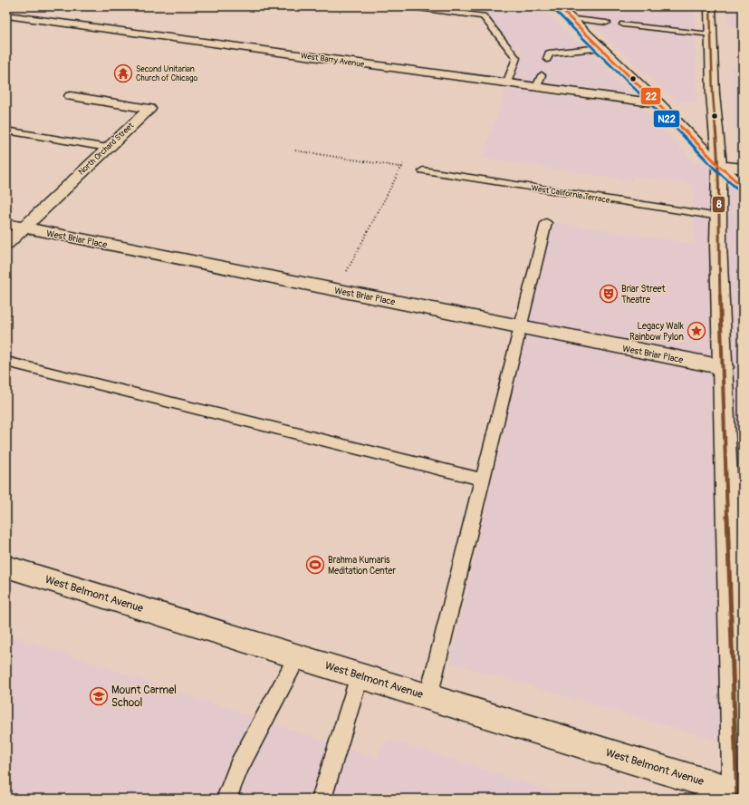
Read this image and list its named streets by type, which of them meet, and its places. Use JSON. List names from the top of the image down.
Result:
{
  "streets": {
    "main road": [
      "West Barry Avenue",
      "North Orchard Street",
      "West Briar Place",
      "West Belmont Avenue"
    ],
    "lane": ["West California Terrace"]
  },
  "crossings": [
    ["North Orchard Street", "West Briar Place"]
  ],
  "places": {
    "temple": ["Second Unitarian Church of Chicago"],
    "theatre": ["Briar Street Theatre"],
    "place": ["Legacy Walk Rainbow Pylon"],
    "sports": ["Brahma Kumaris Meditation Center"],
    "school or university": ["Mount Carmel School"]
  },
  "lines": ["transit line 8", "transit line 22", "transit line N22"]
}
